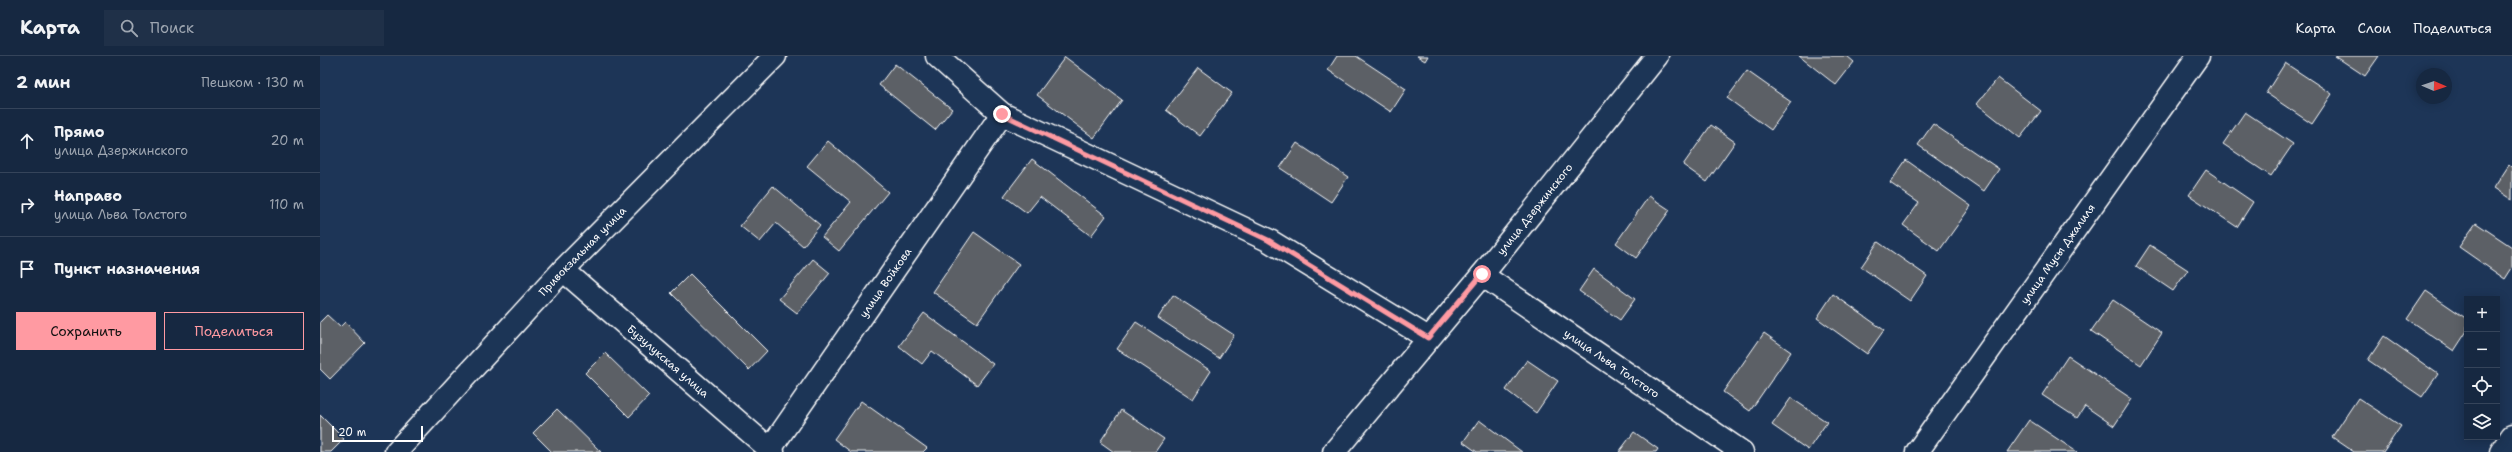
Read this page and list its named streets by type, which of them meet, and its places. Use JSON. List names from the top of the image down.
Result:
{
  "streets": {
    "street": [
      "улица Дзержинского",
      "Привокзальная улица",
      "улица Мусы Джалиля",
      "улица Войкова",
      "Бузулукская улица",
      "улица Льва Толстого"
    ]
  },
  "crossings": [
    ["улица Дзержинского", "улица Льва Толстого"],
    ["Привокзальная улица", "Бузулукская улица"],
    ["улица Войкова", "Бузулукская улица"]
  ],
  "scale_bar": "20 m",
  "north": "right",
  "page": {
    "header": "Карта",
    "search": "Поиск",
    "nav": ["Карта", "Слои", "Поделиться"],
    "heading": ["2 мин", "Пешком · 130 m"],
    "list": [
      ["Прямо", "улица Дзержинского", "20 m"],
      ["Направо", "улица Льва Толстого", "110 m"],
      "Пункт назначения"
    ],
    "map_buttons": ["+", "−"],
    "buttons": ["Сохранить", "Поделиться"],
    "scale": "20 m"
  }
}
